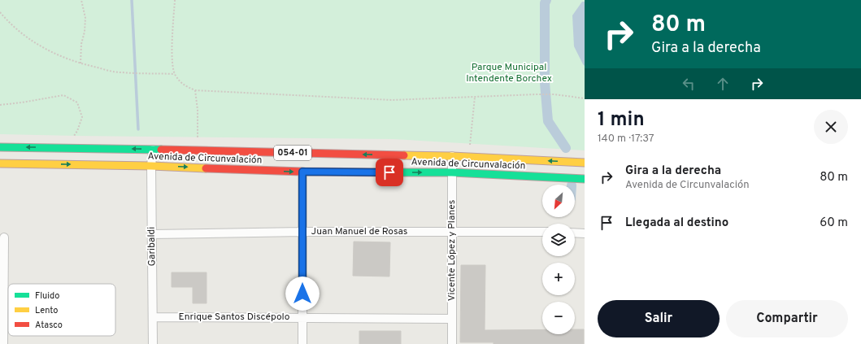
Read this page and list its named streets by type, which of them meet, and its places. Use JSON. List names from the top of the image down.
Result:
{
  "streets": {
    "highway": ["054-01", "Avenida de Circunvalación"],
    "street": [
      "Juan Manuel de Rosas",
      "Garibaldi",
      "Vicente López y Planes",
      "Enrique Santos Discépolo"
    ]
  },
  "crossings": [
    ["Avenida de Circunvalación", "Garibaldi"],
    ["Avenida de Circunvalación", "Vicente López y Planes"],
    ["Juan Manuel de Rosas", "Garibaldi"],
    ["Juan Manuel de Rosas", "Vicente López y Planes"],
    ["Garibaldi", "Enrique Santos Discépolo"],
    ["Vicente López y Planes", "Enrique Santos Discépolo"]
  ],
  "parks": ["Parque Municipal Intendente Borchex"],
  "legend": ["Fluido", "Lento", "Atasco"],
  "north": "bottom left",
  "page": {
    "turn": ["80 m", "Gira a la derecha"],
    "heading": ["1 min", "140 m · 17:37"],
    "list": [
      {
        "name": "Gira a la derecha",
        "note": "Avenida de Circunvalación",
        "value": "80 m"
      },
      {
        "name": "Llegada al destino",
        "value": "60 m"
      }
    ],
    "map_buttons": ["+", "−"],
    "buttons": ["Salir", "Compartir"]
  }
}
